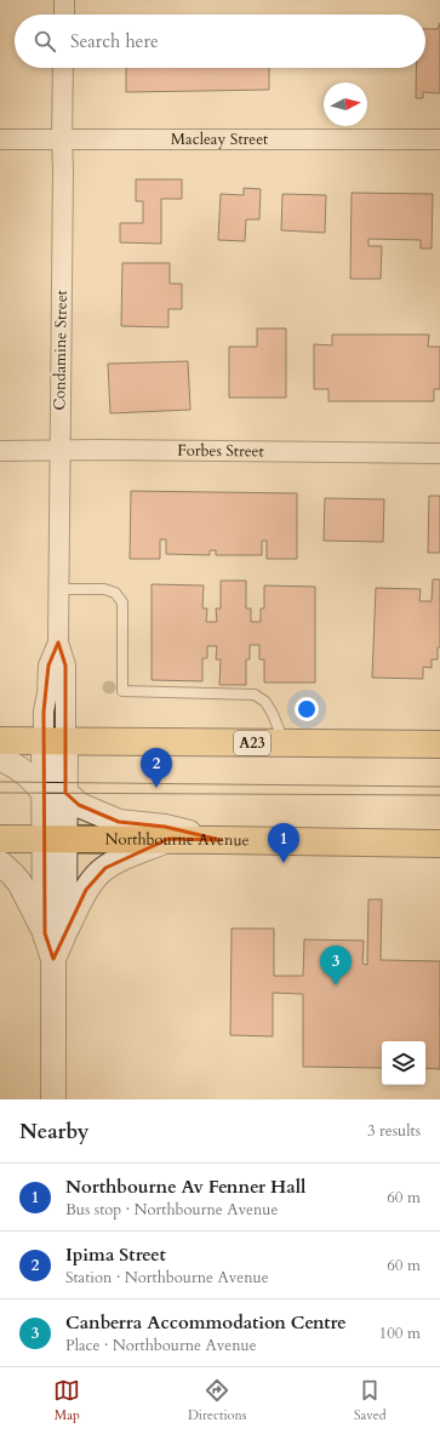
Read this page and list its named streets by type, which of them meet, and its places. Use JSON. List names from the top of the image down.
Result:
{
  "streets": {
    "highway": ["A23", "Northbourne Avenue"],
    "street": ["Macleay Street", "Condamine Street", "Forbes Street"]
  },
  "crossings": [
    ["Macleay Street", "Condamine Street"],
    ["Condamine Street", "Forbes Street"],
    ["Condamine Street", "A23"]
  ],
  "north": "right",
  "page": {
    "search": "Search here",
    "pins": ["2", "1", "3"],
    "heading": ["Nearby", "3 results"],
    "list": [
      {
        "mark": "1",
        "name": "Northbourne Av Fenner Hall",
        "note": "Bus stop · Northbourne Avenue",
        "value": "60 m"
      },
      {
        "mark": "2",
        "name": "Ipima Street",
        "note": "Station · Northbourne Avenue",
        "value": "60 m"
      },
      {
        "mark": "3",
        "name": "Canberra Accommodation Centre",
        "note": "Place · Northbourne Avenue",
        "value": "100 m"
      }
    ],
    "nav": ["Map", "Directions", "Saved"]
  }
}
